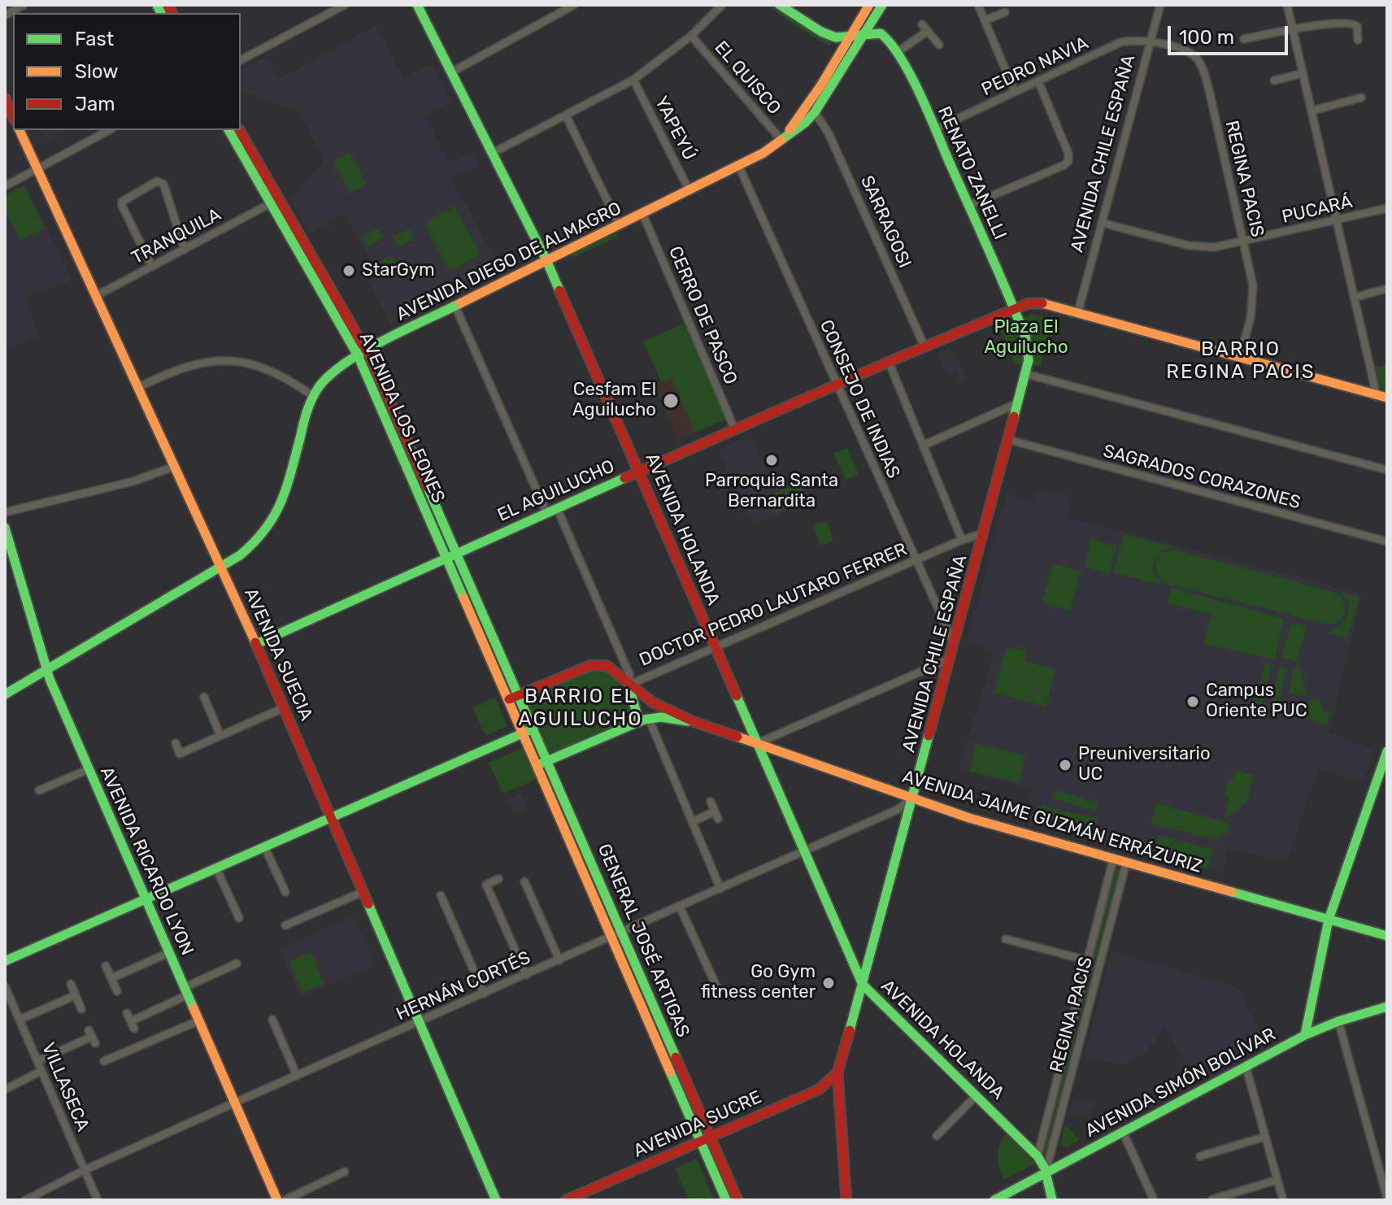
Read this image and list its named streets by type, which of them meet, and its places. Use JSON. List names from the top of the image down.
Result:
{
  "streets": {
    "street": [
      "PEDRO NAVIA",
      "EL QUISCO",
      "YAPEYÚ",
      "AVENIDA CHILE ESPAÑA",
      "RENATO ZANELLI",
      "REGINA PACIS",
      "PUCARÁ",
      "SARRAGOSI",
      "TRANQUILA",
      "AVENIDA DIEGO DE ALMAGRO",
      "CERRO DE PASCO",
      "CONSEJO DE INDIAS",
      "AVENIDA LOS LEONES",
      "SAGRADOS CORAZONES",
      "EL AGUILUCHO",
      "AVENIDA HOLANDA",
      "DOCTOR PEDRO LAUTARO FERRER",
      "AVENIDA SUECIA",
      "AVENIDA JAIME GUZMÁN ERRÁZURIZ",
      "AVENIDA RICARDO LYON",
      "GENERAL JOSÉ ARTIGAS",
      "HERNÁN CORTÉS",
      "AVENIDA SIMÓN BOLÍVAR",
      "VILLASECA",
      "AVENIDA SUCRE"
    ]
  },
  "crossings": [
    ["PEDRO NAVIA", "AVENIDA CHILE ESPAÑA"],
    ["PEDRO NAVIA", "RENATO ZANELLI"],
    ["PEDRO NAVIA", "REGINA PACIS"],
    ["EL QUISCO", "AVENIDA DIEGO DE ALMAGRO"],
    ["YAPEYÚ", "AVENIDA DIEGO DE ALMAGRO"],
    ["AVENIDA CHILE ESPAÑA", "RENATO ZANELLI"],
    ["AVENIDA CHILE ESPAÑA", "REGINA PACIS"],
    ["AVENIDA CHILE ESPAÑA", "PUCARÁ"],
    ["AVENIDA CHILE ESPAÑA", "CONSEJO DE INDIAS"],
    ["AVENIDA CHILE ESPAÑA", "SAGRADOS CORAZONES"],
    ["AVENIDA CHILE ESPAÑA", "EL AGUILUCHO"],
    ["AVENIDA CHILE ESPAÑA", "AVENIDA HOLANDA"],
    ["AVENIDA CHILE ESPAÑA", "DOCTOR PEDRO LAUTARO FERRER"],
    ["AVENIDA CHILE ESPAÑA", "AVENIDA JAIME GUZMÁN ERRÁZURIZ"],
    ["AVENIDA CHILE ESPAÑA", "HERNÁN CORTÉS"],
    ["AVENIDA CHILE ESPAÑA", "AVENIDA SUCRE"],
    ["RENATO ZANELLI", "EL AGUILUCHO"],
    ["REGINA PACIS", "PUCARÁ"],
    ["REGINA PACIS", "EL AGUILUCHO"],
    ["REGINA PACIS", "AVENIDA HOLANDA"],
    ["REGINA PACIS", "AVENIDA JAIME GUZMÁN ERRÁZURIZ"],
    ["REGINA PACIS", "AVENIDA SIMÓN BOLÍVAR"],
    ["SARRAGOSI", "AVENIDA DIEGO DE ALMAGRO"],
    ["SARRAGOSI", "EL AGUILUCHO"],
    ["TRANQUILA", "AVENIDA LOS LEONES"],
    ["TRANQUILA", "AVENIDA SUECIA"],
    ["AVENIDA DIEGO DE ALMAGRO", "CERRO DE PASCO"],
    ["AVENIDA DIEGO DE ALMAGRO", "CONSEJO DE INDIAS"],
    ["AVENIDA DIEGO DE ALMAGRO", "AVENIDA LOS LEONES"],
    ["AVENIDA DIEGO DE ALMAGRO", "AVENIDA HOLANDA"],
    ["AVENIDA DIEGO DE ALMAGRO", "AVENIDA SUECIA"],
    ["AVENIDA DIEGO DE ALMAGRO", "AVENIDA RICARDO LYON"],
    ["CERRO DE PASCO", "EL AGUILUCHO"],
    ["CONSEJO DE INDIAS", "EL AGUILUCHO"],
    ["CONSEJO DE INDIAS", "DOCTOR PEDRO LAUTARO FERRER"],
    ["AVENIDA LOS LEONES", "EL AGUILUCHO"],
    ["AVENIDA LOS LEONES", "DOCTOR PEDRO LAUTARO FERRER"],
    ["AVENIDA LOS LEONES", "GENERAL JOSÉ ARTIGAS"],
    ["EL AGUILUCHO", "AVENIDA HOLANDA"],
    ["EL AGUILUCHO", "AVENIDA SUECIA"],
    ["AVENIDA HOLANDA", "DOCTOR PEDRO LAUTARO FERRER"],
    ["AVENIDA HOLANDA", "AVENIDA JAIME GUZMÁN ERRÁZURIZ"],
    ["AVENIDA HOLANDA", "HERNÁN CORTÉS"],
    ["AVENIDA HOLANDA", "AVENIDA SIMÓN BOLÍVAR"],
    ["DOCTOR PEDRO LAUTARO FERRER", "AVENIDA JAIME GUZMÁN ERRÁZURIZ"],
    ["DOCTOR PEDRO LAUTARO FERRER", "GENERAL JOSÉ ARTIGAS"],
    ["AVENIDA SUECIA", "HERNÁN CORTÉS"],
    ["AVENIDA JAIME GUZMÁN ERRÁZURIZ", "HERNÁN CORTÉS"],
    ["AVENIDA RICARDO LYON", "HERNÁN CORTÉS"],
    ["GENERAL JOSÉ ARTIGAS", "HERNÁN CORTÉS"],
    ["GENERAL JOSÉ ARTIGAS", "AVENIDA SUCRE"],
    ["HERNÁN CORTÉS", "VILLASECA"]
  ],
  "districts": ["BARRIO REGINA PACIS", "BARRIO EL AGUILUCHO"],
  "parks": ["Plaza El Aguilucho"],
  "places": [
    "StarGym",
    "Cesfam El Aguilucho",
    "Parroquia Santa Bernardita",
    "Campus Oriente PUC",
    "Preuniversitario UC",
    "Go Gym fitness center"
  ],
  "legend": ["Fast", "Slow", "Jam"],
  "scale_bar": "100 m"
}
